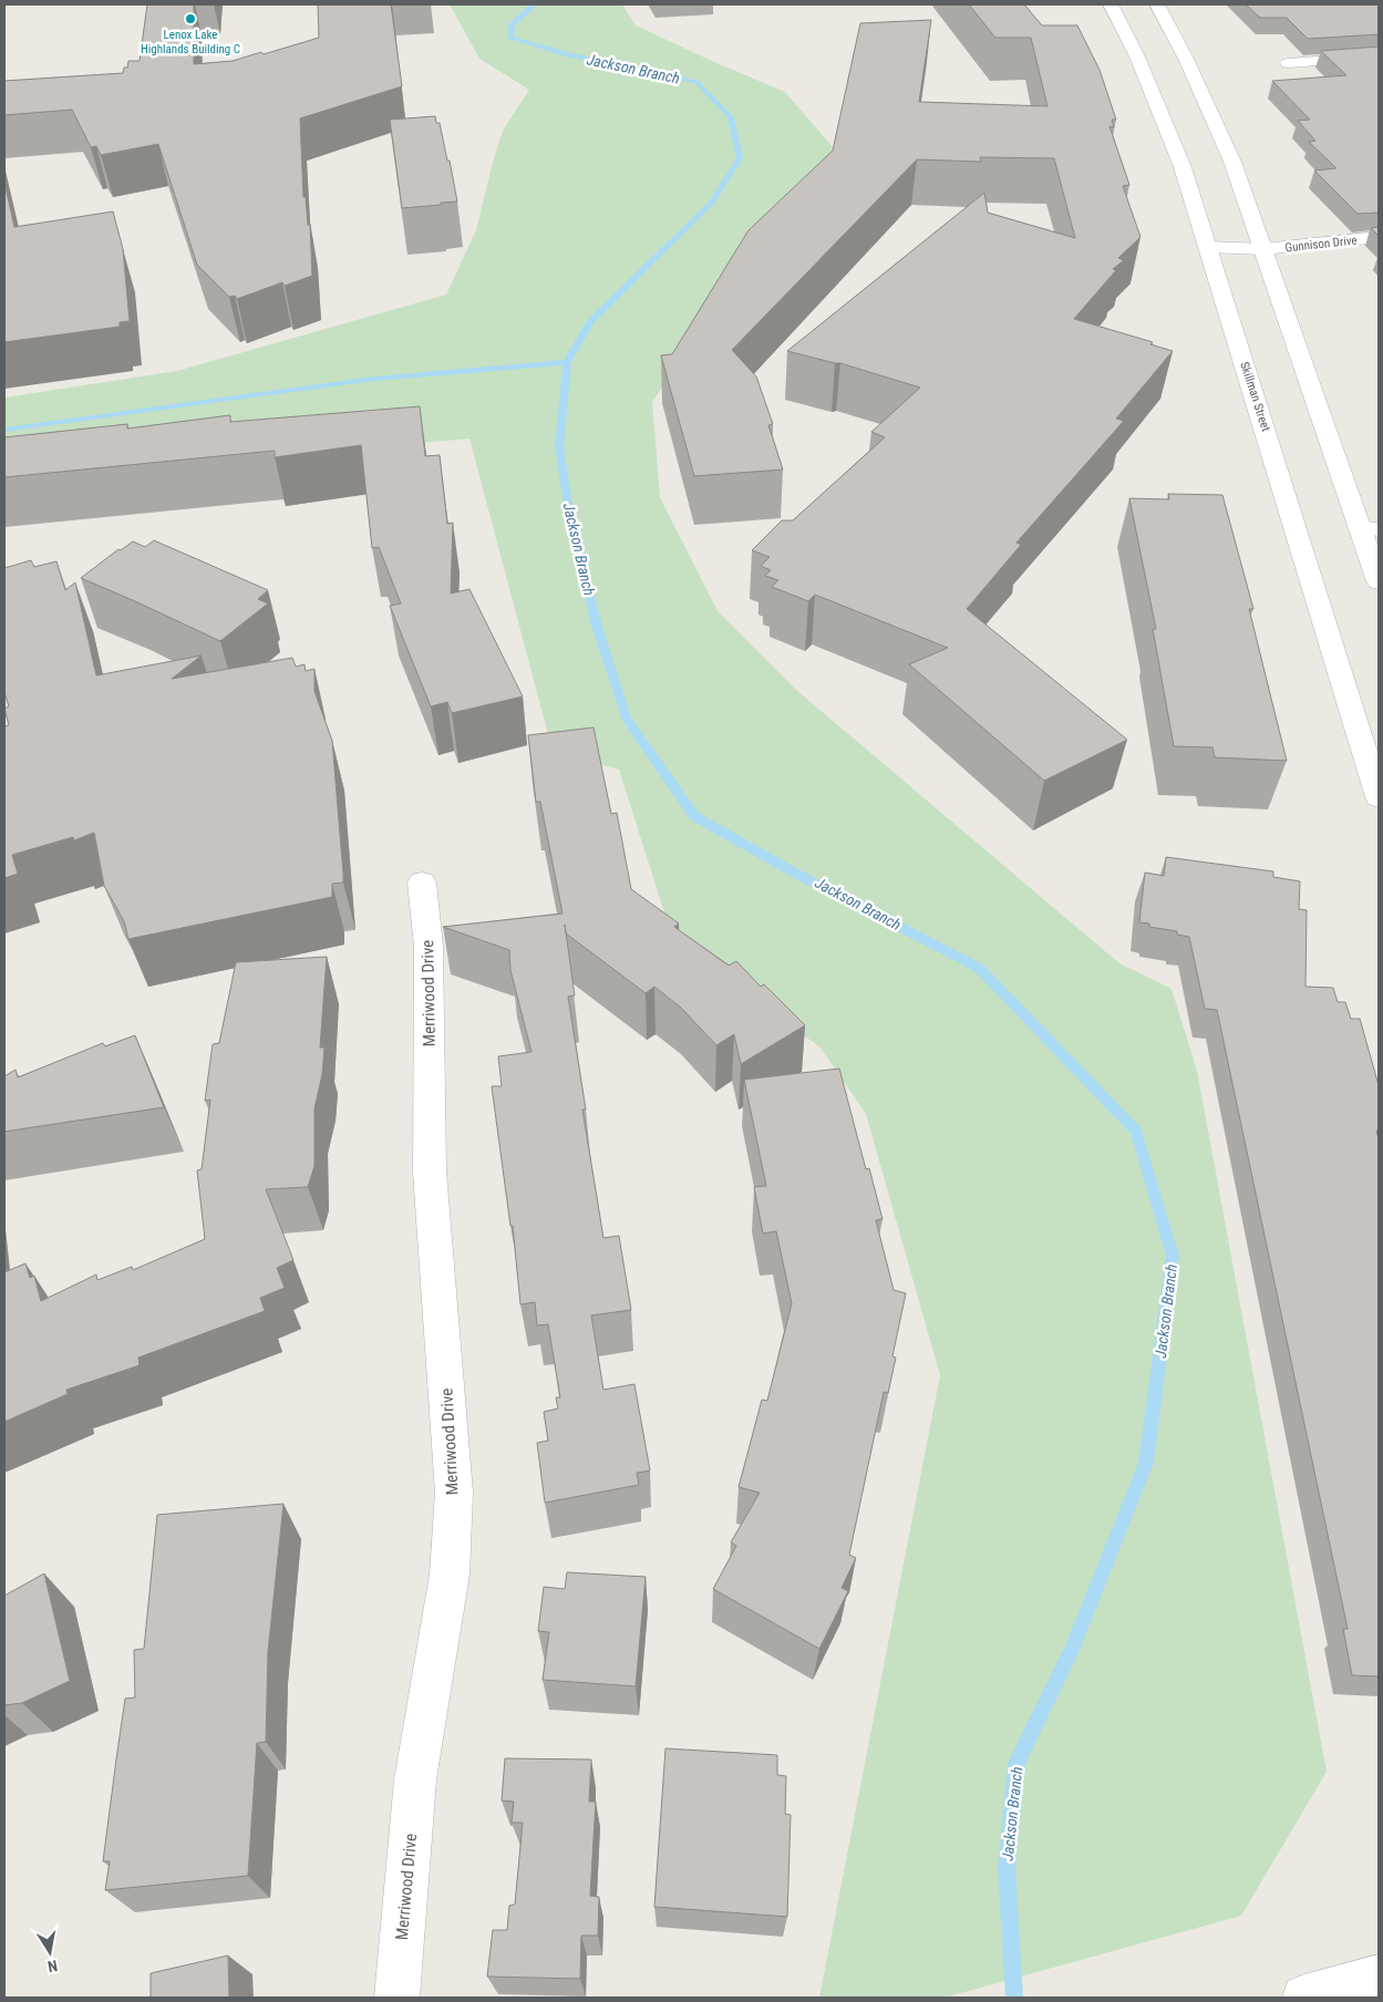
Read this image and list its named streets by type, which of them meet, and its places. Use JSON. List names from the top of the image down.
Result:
{
  "streets": {
    "main road": ["Gunnison Drive", "Skillman Street", "Merriwood Drive"]
  },
  "crossings": [
    ["Gunnison Drive", "Skillman Street"]
  ],
  "water": ["Jackson Branch"],
  "places": ["Lenox Lake Highlands Building C"],
  "north": "bottom"
}
